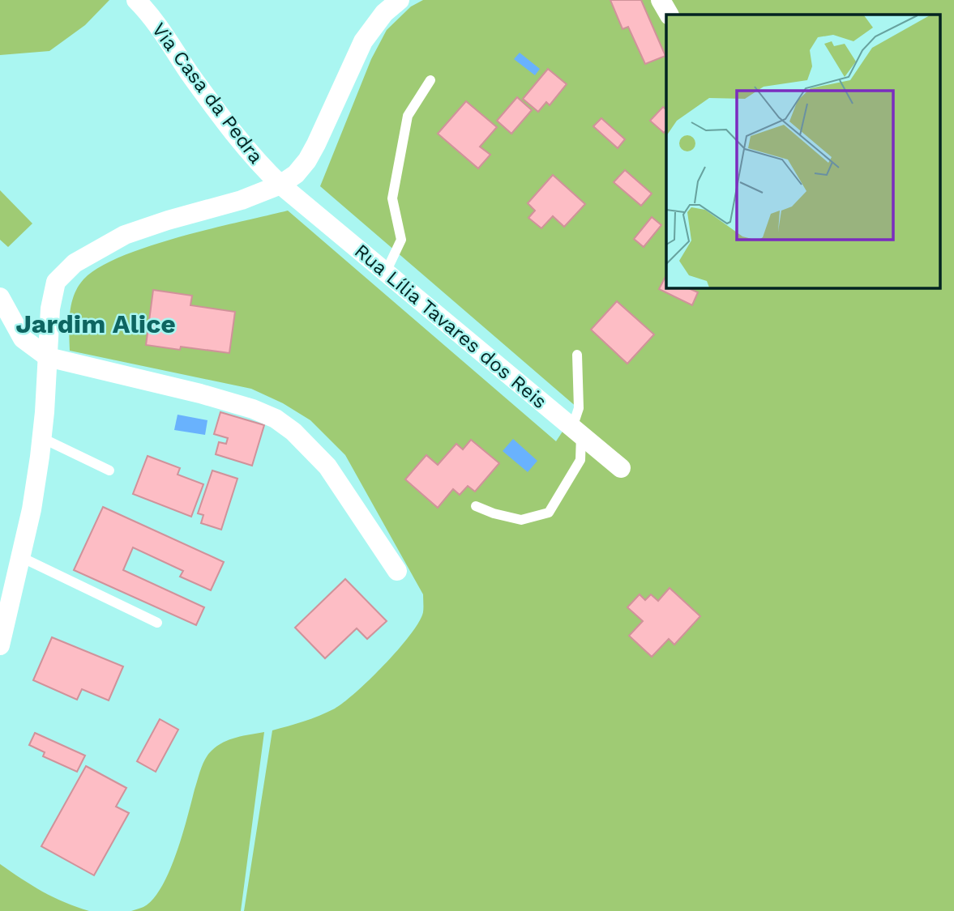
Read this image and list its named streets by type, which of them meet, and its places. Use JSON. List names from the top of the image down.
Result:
{
  "streets": {
    "street": ["Via Casa da Pedra", "Rua Lília Tavares dos Reis"]
  },
  "crossings": [
    ["Via Casa da Pedra", "Rua Lília Tavares dos Reis"]
  ],
  "districts": ["Jardim Alice"]
}
